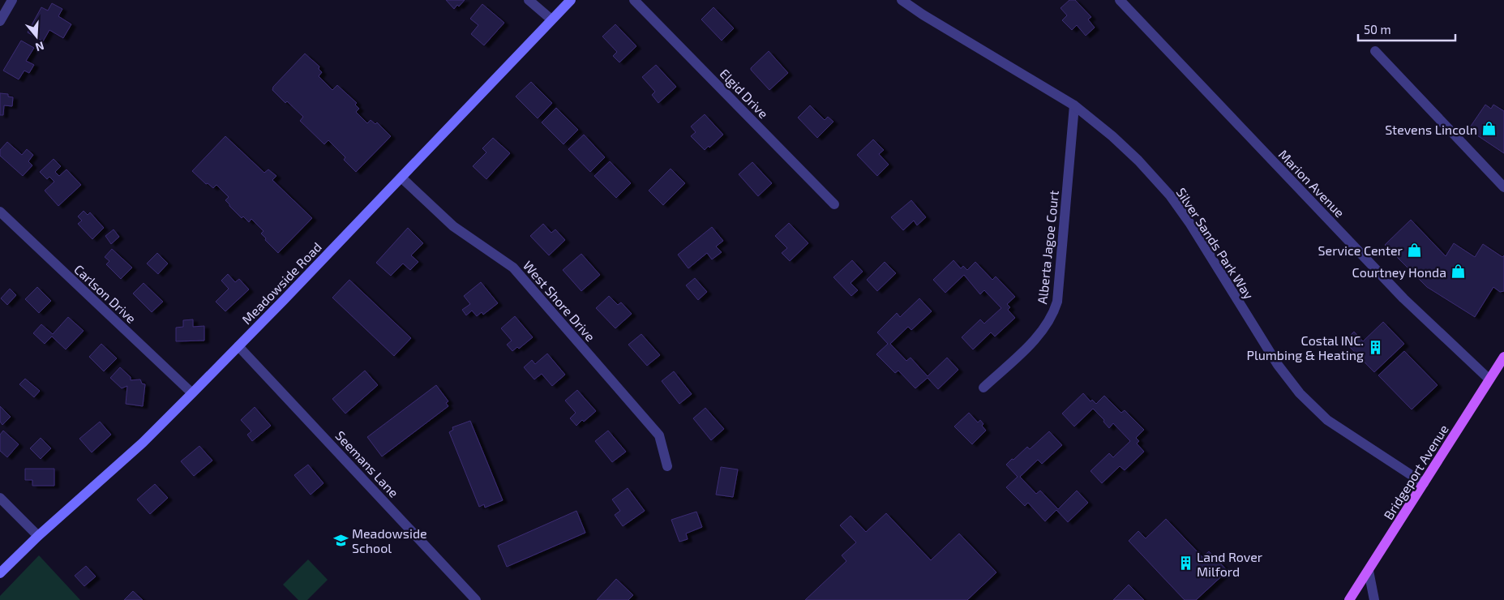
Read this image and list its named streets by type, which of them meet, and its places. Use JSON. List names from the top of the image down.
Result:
{
  "streets": {
    "main road": ["Meadowside Road", "Bridgeport Avenue"],
    "street": [
      "Elgid Drive",
      "Marion Avenue",
      "Silver Sands Park Way",
      "Alberta Jagoe Court",
      "Carlson Drive",
      "West Shore Drive",
      "Seemans Lane"
    ]
  },
  "crossings": [
    ["Marion Avenue", "Bridgeport Avenue"],
    ["Silver Sands Park Way", "Alberta Jagoe Court"],
    ["Silver Sands Park Way", "Bridgeport Avenue"],
    ["Meadowside Road", "Carlson Drive"],
    ["Meadowside Road", "West Shore Drive"],
    ["Meadowside Road", "Seemans Lane"]
  ],
  "places": {
    "shop": ["Stevens Lincoln", "Service Center", "Courtney Honda"],
    "building": ["Costal INC. Plumbing & Heating", "Land Rover Milford"],
    "school or university": ["Meadowside School"]
  },
  "scale_bar": "50 m",
  "north": "bottom"
}
